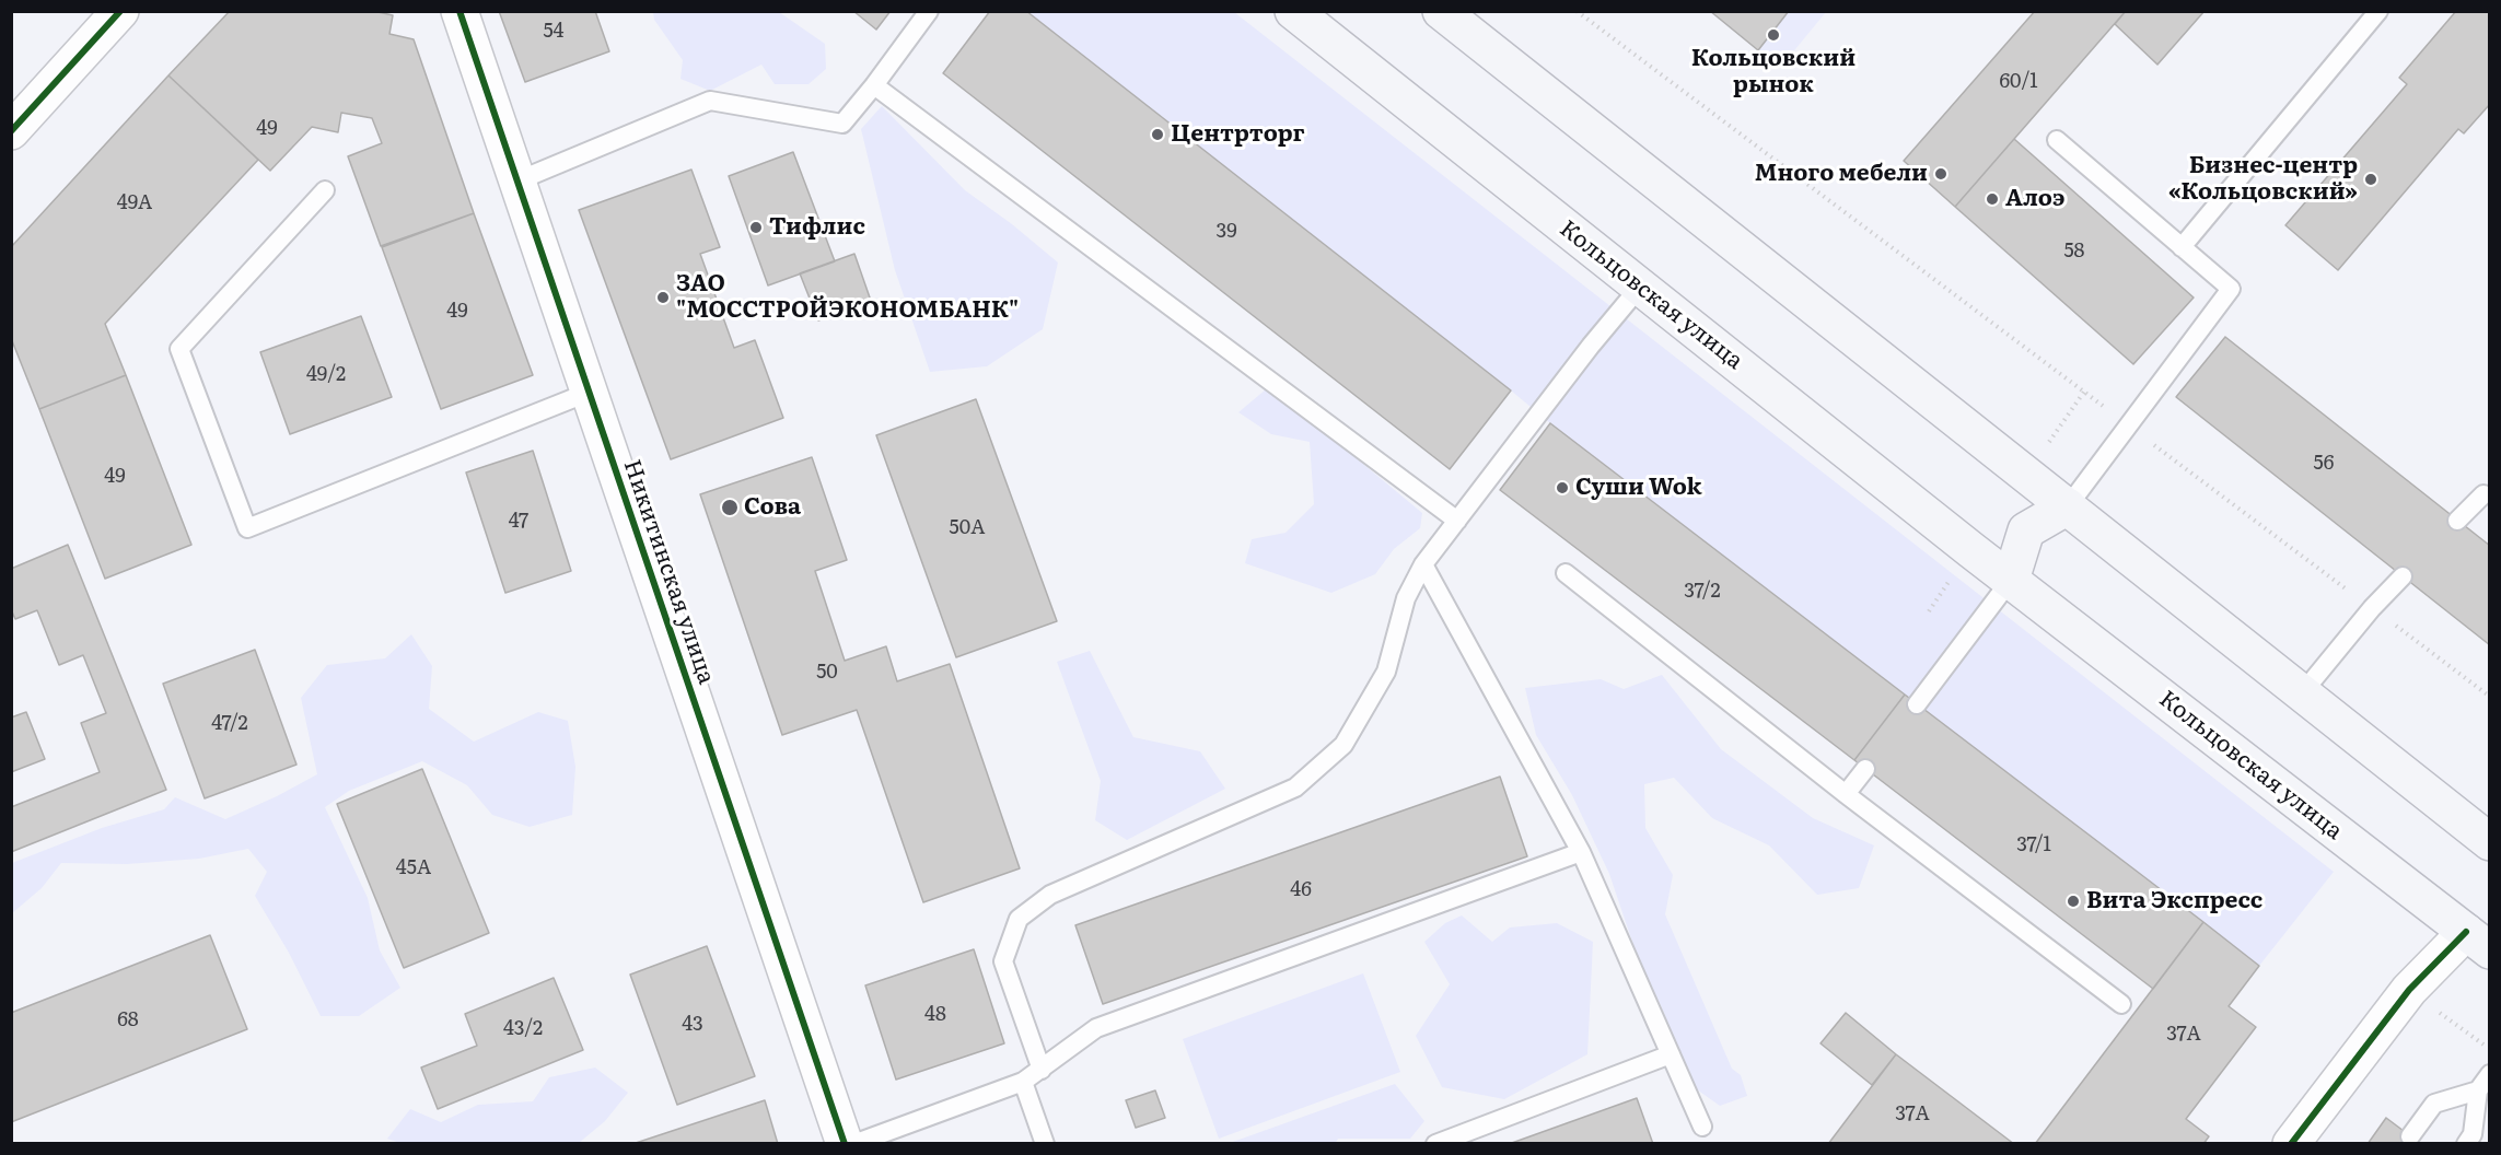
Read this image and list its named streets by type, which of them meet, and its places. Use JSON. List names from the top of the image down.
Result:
{
  "streets": {
    "main road": ["Кольцовская улица"],
    "street": ["Никитинская улица"]
  },
  "places": [
    "Кольцовский рынок",
    "Центрторг",
    "Много мебели",
    "Бизнес-центр «Кольцовский»",
    "Алоэ",
    "Тифлис",
    "ЗАО \"МОССТРОЙЭКОНОМБАНК\"",
    "Суши Wok",
    "Сова",
    "Вита Экспресс"
  ],
  "house_numbers": [
    "54",
    "60/1",
    "49",
    "49А",
    "39",
    "58",
    "49",
    "49/2",
    "56",
    "49",
    "47",
    "50А",
    "37/2",
    "50",
    "47/2",
    "37/1",
    "45А",
    "46",
    "48",
    "68",
    "43",
    "43/2",
    "37А",
    "37А"
  ]
}
